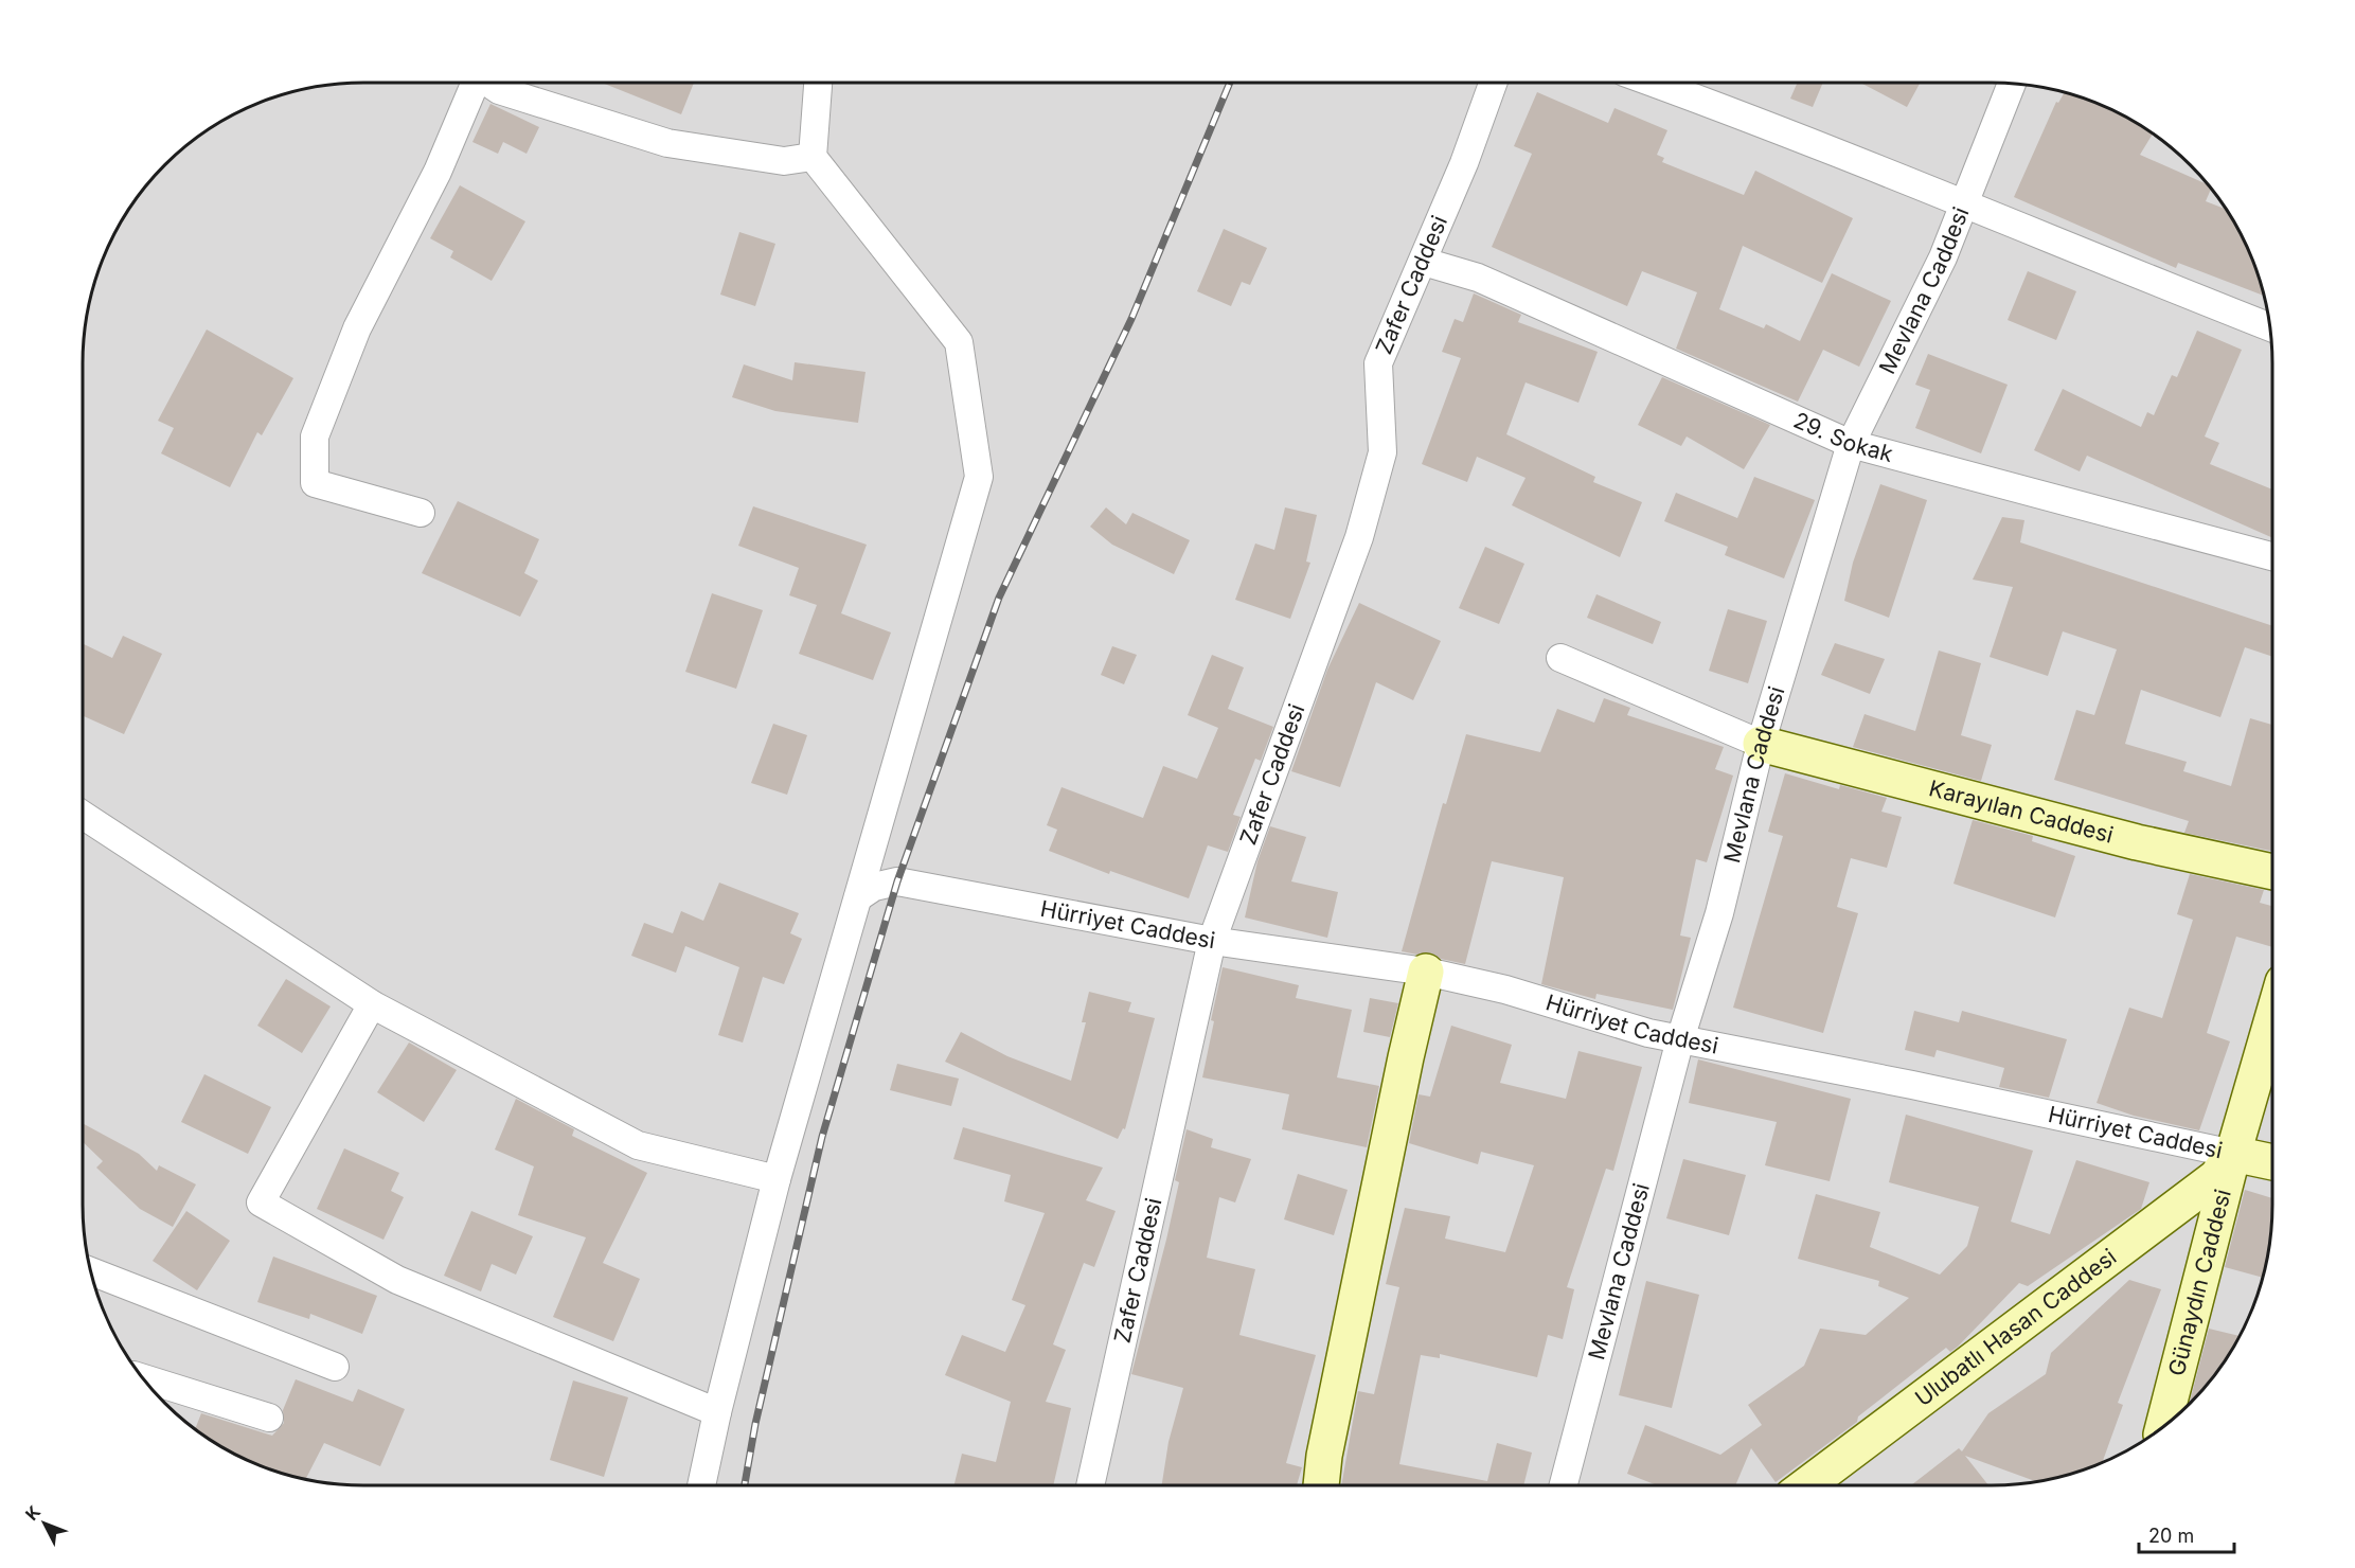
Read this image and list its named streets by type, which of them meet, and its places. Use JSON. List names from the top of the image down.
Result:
{
  "streets": {
    "street": [
      "Zafer Caddesi",
      "Mevlana Caddesi",
      "29. Sokak",
      "Karayılan Caddesi",
      "Hürriyet Caddesi",
      "Günaydın Caddesi",
      "Ulubatlı Hasan Caddesi"
    ]
  },
  "crossings": [
    ["Zafer Caddesi", "29. Sokak"],
    ["Zafer Caddesi", "Hürriyet Caddesi"],
    ["Mevlana Caddesi", "29. Sokak"],
    ["Mevlana Caddesi", "Karayılan Caddesi"],
    ["Mevlana Caddesi", "Hürriyet Caddesi"],
    ["Hürriyet Caddesi", "Günaydın Caddesi"],
    ["Hürriyet Caddesi", "Ulubatlı Hasan Caddesi"],
    ["Günaydın Caddesi", "Ulubatlı Hasan Caddesi"]
  ],
  "scale_bar": "20 m",
  "north": "top left"
}
